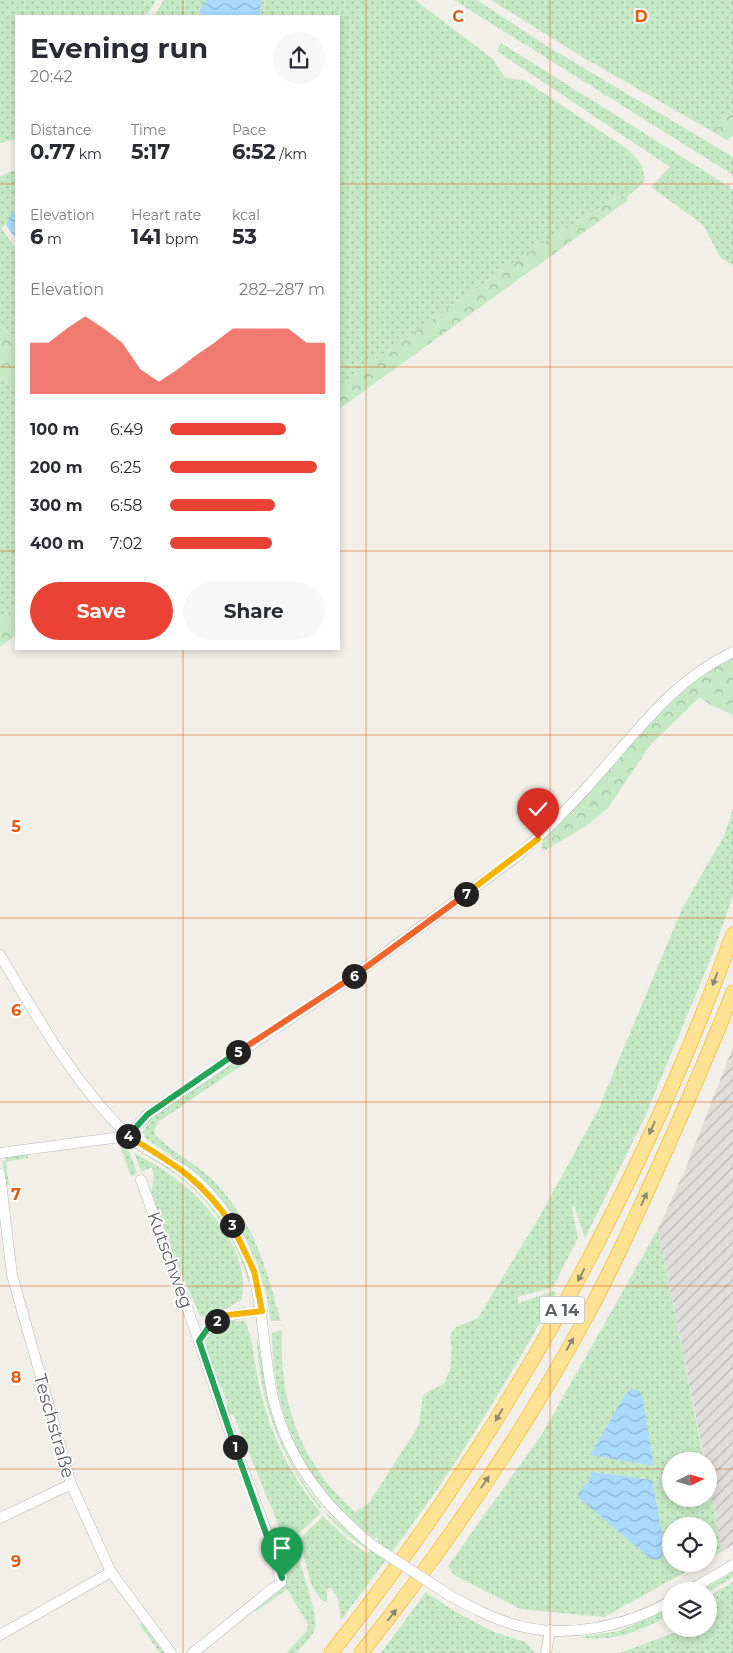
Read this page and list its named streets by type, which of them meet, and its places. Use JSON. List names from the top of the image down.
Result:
{
  "streets": {
    "highway": ["A 14"],
    "street": ["Kutschweg", "Teschstraße"]
  },
  "north": "right",
  "page": {
    "heading": ["Evening run", "20:42"],
    "stats": [
      ["Distance", "0.77 km"],
      ["Time", "5:17"],
      ["Pace", "6:52 /km"],
      ["Elevation", "6 m"],
      ["Heart rate", "141 bpm"],
      ["kcal", "53"]
    ],
    "chart": ["Elevation", "282–287 m"],
    "list": [
      {
        "name": "100 m",
        "note": "6:49"
      },
      {
        "name": "200 m",
        "note": "6:25"
      },
      {
        "name": "300 m",
        "note": "6:58"
      },
      {
        "name": "400 m",
        "note": "7:02"
      }
    ],
    "buttons": ["Save", "Share"],
    "pins": [
      "7",
      "6",
      "5",
      "4",
      "3",
      "2",
      "1"
    ]
  },
  "grid": {
    "columns": ["C", "D"],
    "rows": [
      "5",
      "6",
      "7",
      "8",
      "9"
    ]
  }
}
